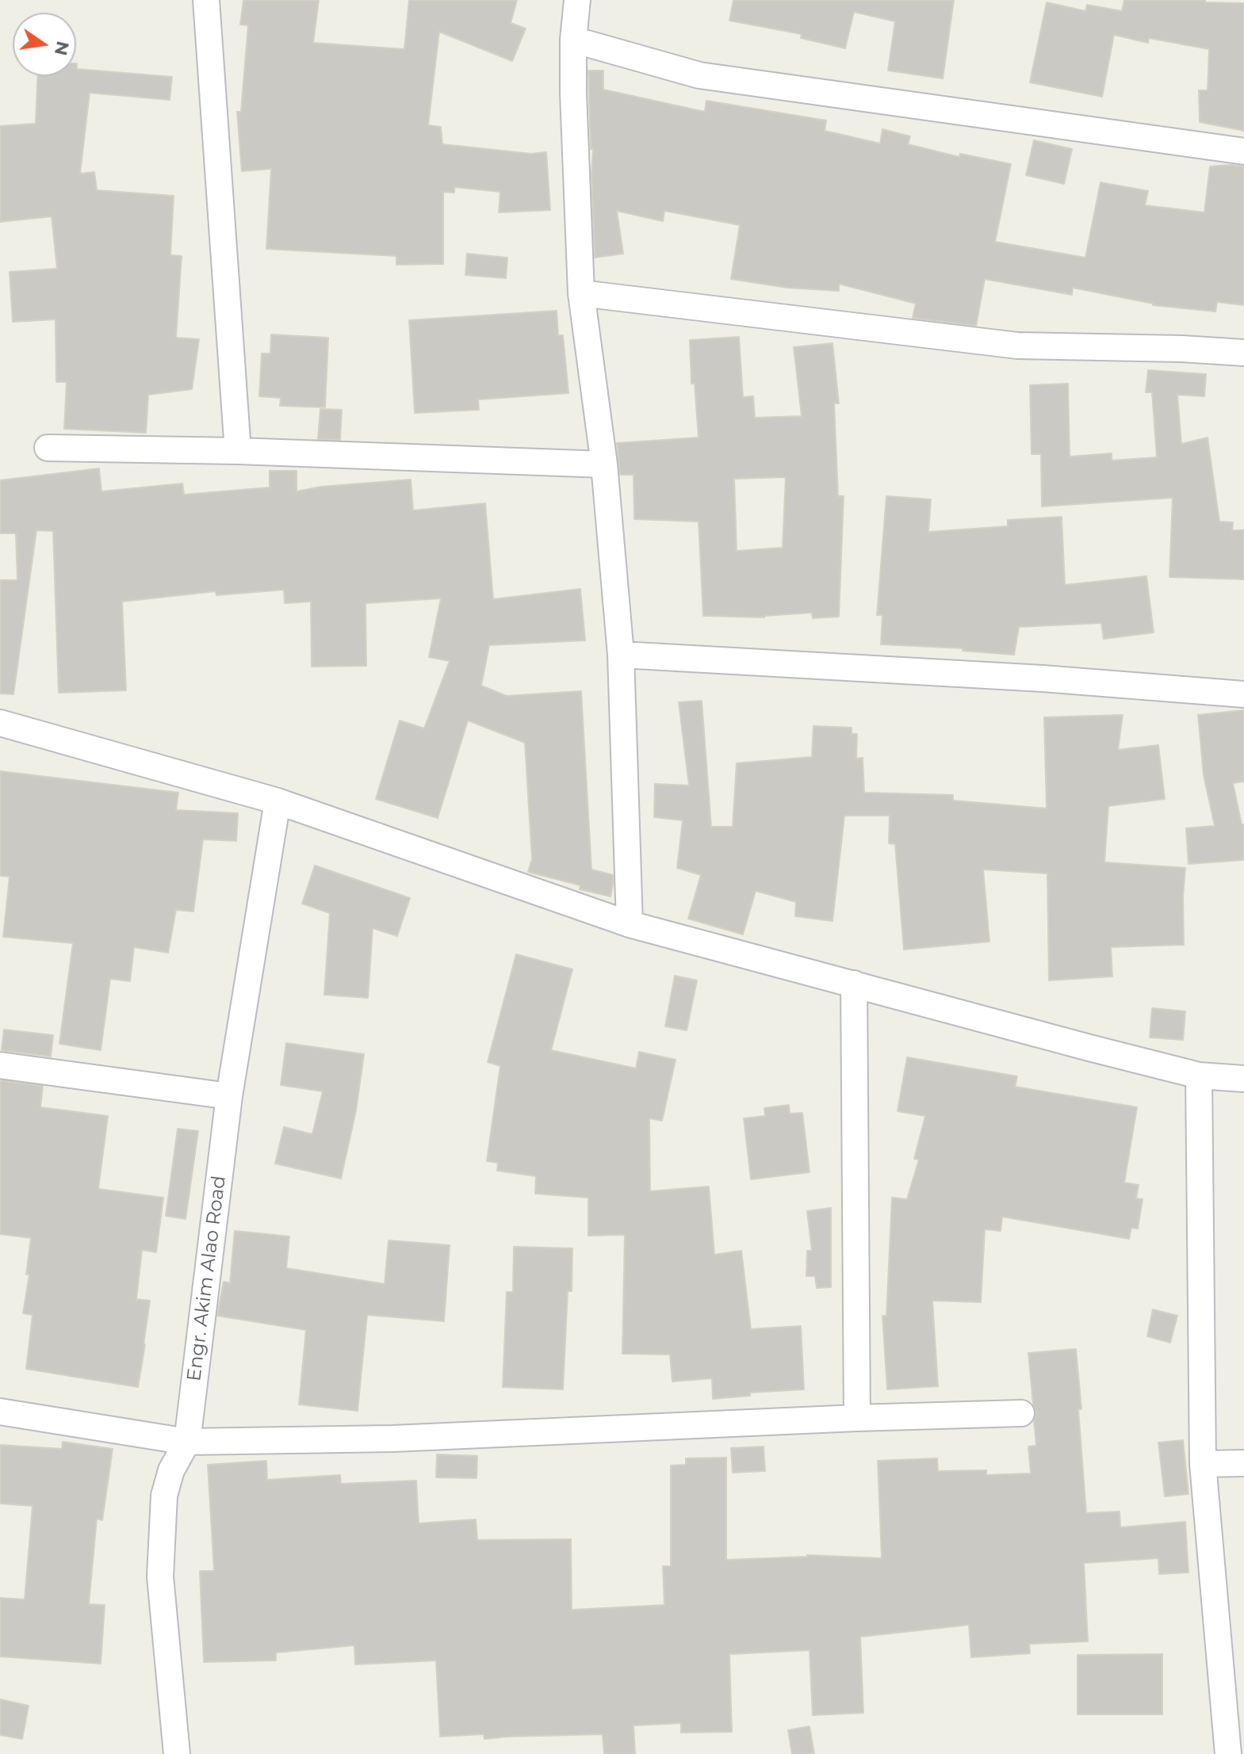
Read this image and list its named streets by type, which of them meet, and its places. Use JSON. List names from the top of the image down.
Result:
{
  "streets": {
    "street": ["Engr. Akim Alao Road"]
  },
  "north": "right"
}
